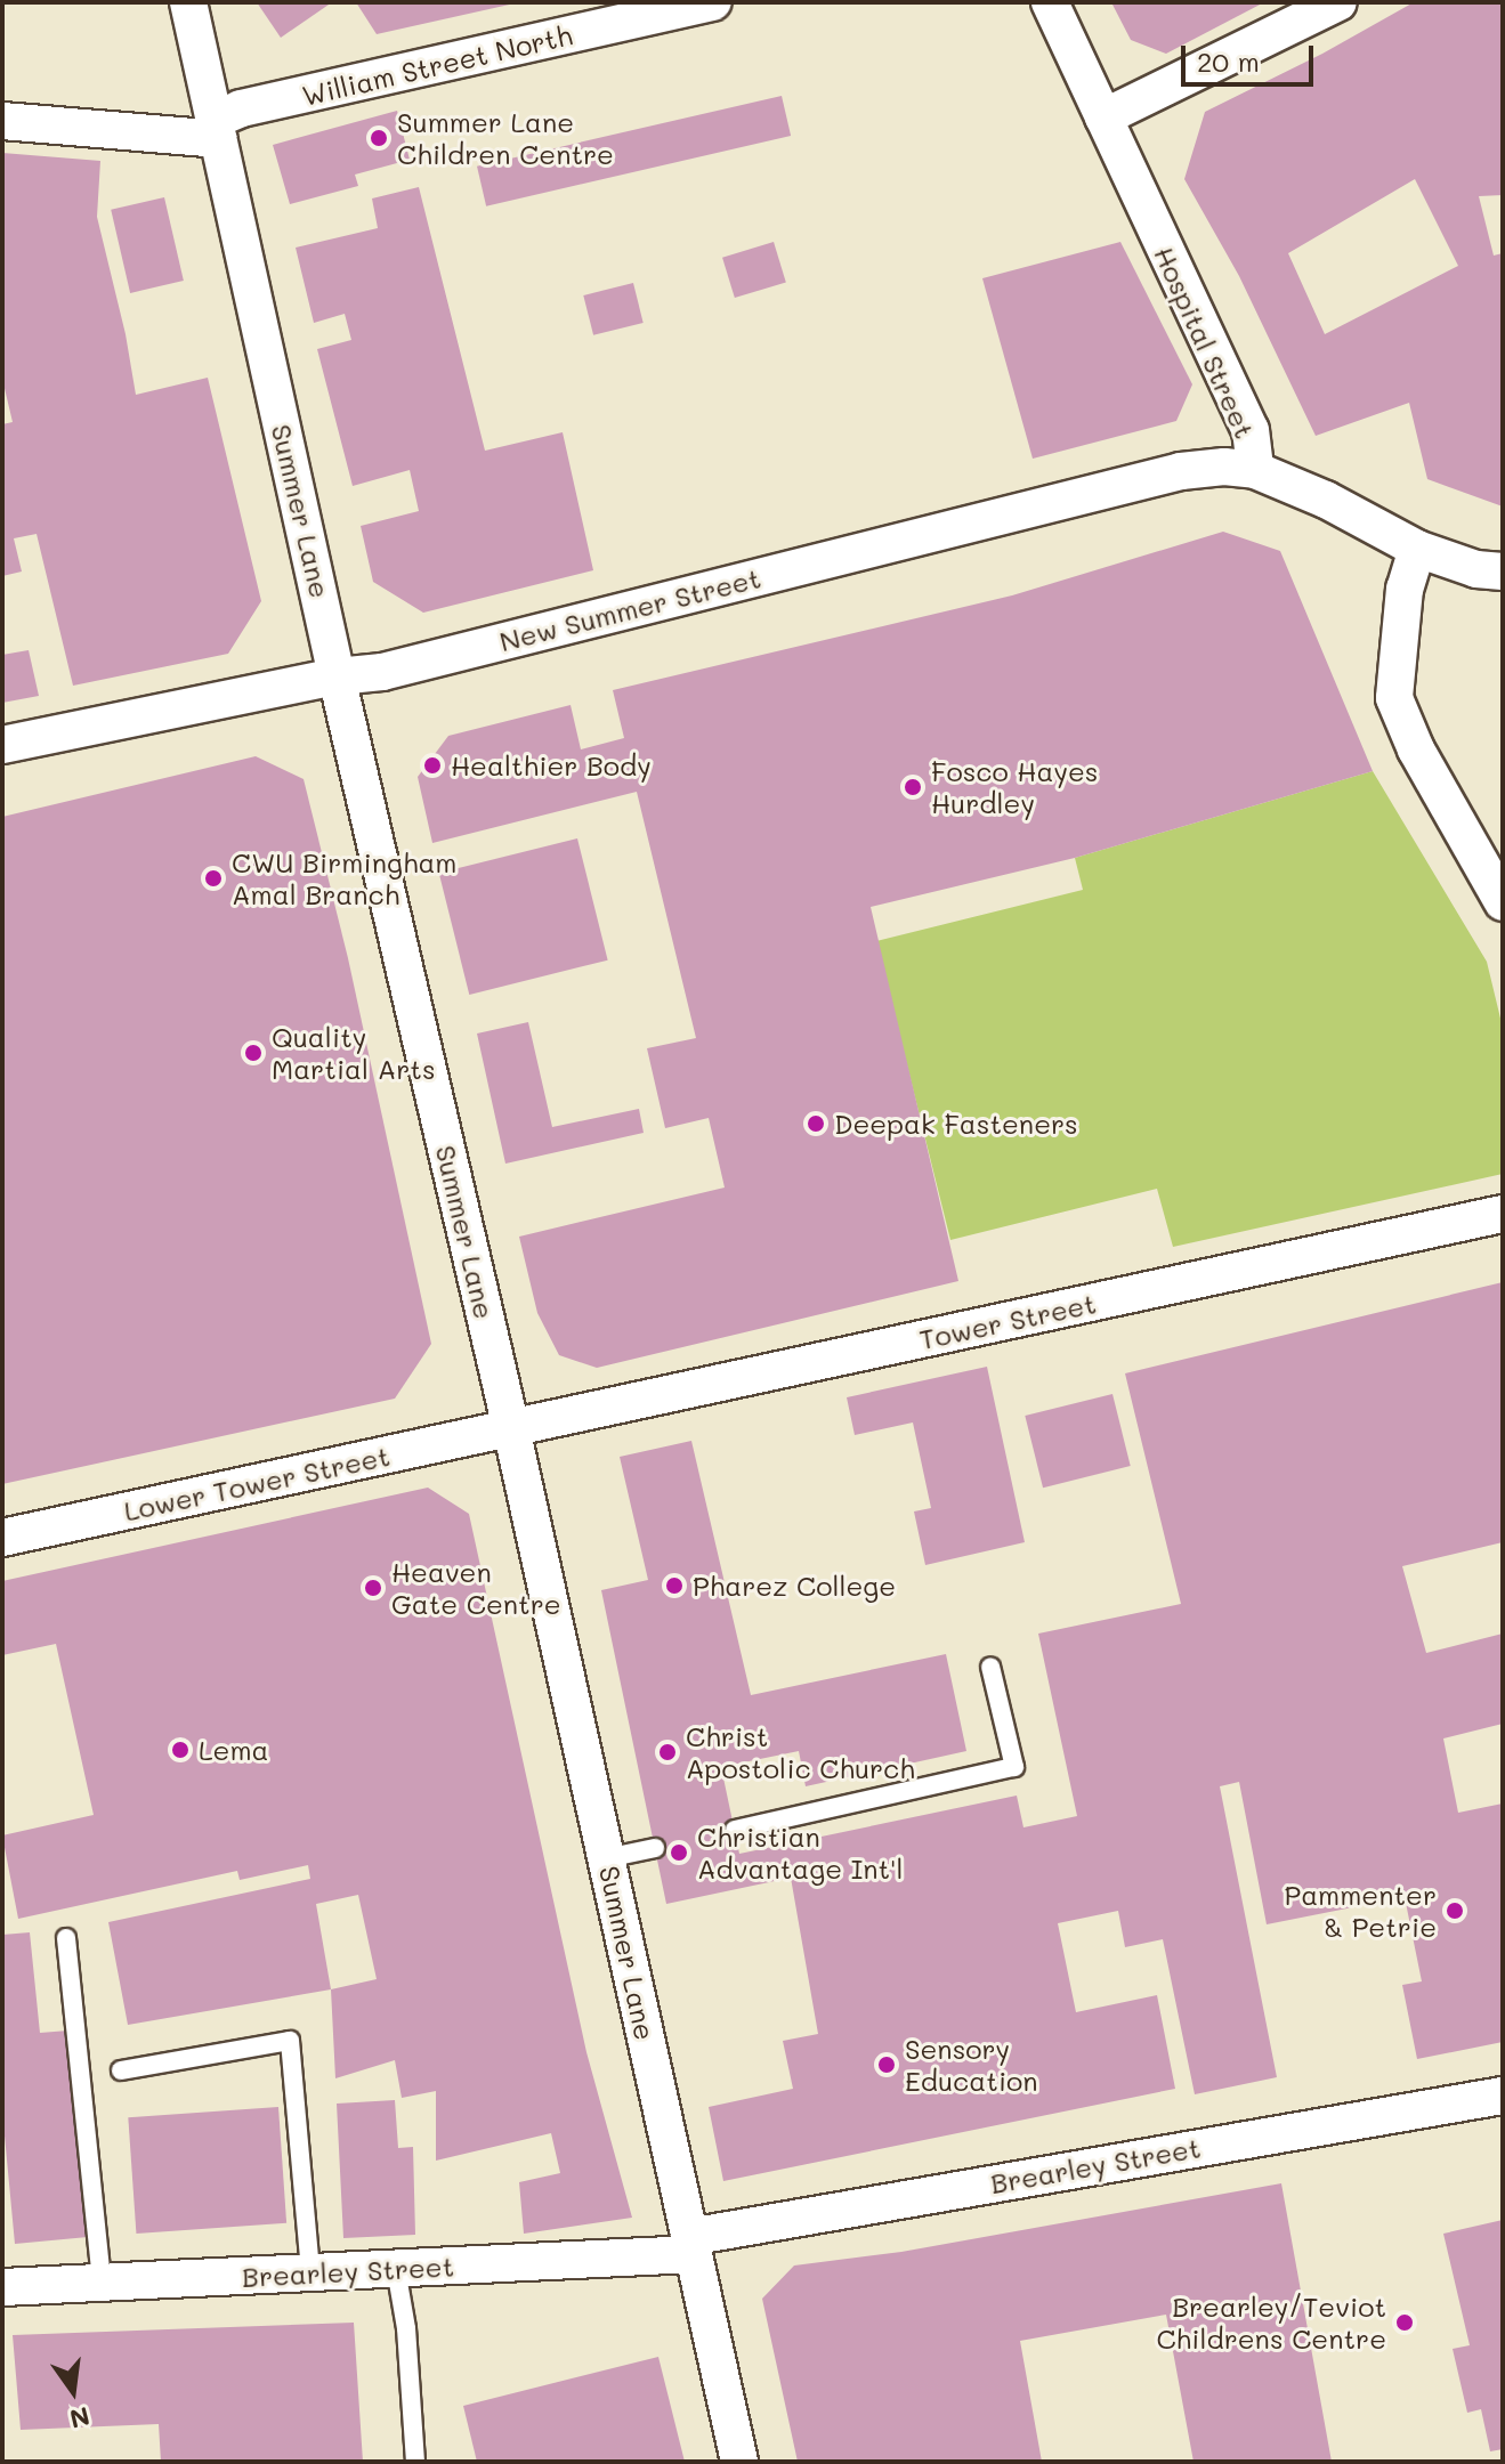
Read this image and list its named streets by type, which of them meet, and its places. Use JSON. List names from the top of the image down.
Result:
{
  "streets": {
    "street": [
      "William Street North",
      "Hospital Street",
      "Summer Lane",
      "New Summer Street",
      "Tower Street",
      "Lower Tower Street",
      "Brearley Street"
    ]
  },
  "crossings": [
    ["William Street North", "Summer Lane"],
    ["Hospital Street", "New Summer Street"],
    ["Summer Lane", "New Summer Street"],
    ["Summer Lane", "Tower Street"],
    ["Summer Lane", "Lower Tower Street"],
    ["Summer Lane", "Brearley Street"],
    ["Tower Street", "Lower Tower Street"]
  ],
  "places": [
    "Summer Lane Children Centre",
    "Healthier Body",
    "Fosco Hayes Hurdley",
    "CWU Birmingham Amal Branch",
    "Quality Martial Arts",
    "Deepak Fasteners",
    "Pharez College",
    "Heaven Gate Centre",
    "Lema",
    "Christ Apostolic Church",
    "Christian Advantage Int'l",
    "Pammenter & Petrie",
    "Sensory Education",
    "Brearley/Teviot Childrens Centre"
  ],
  "scale_bar": "20 m",
  "north": "bottom"
}
